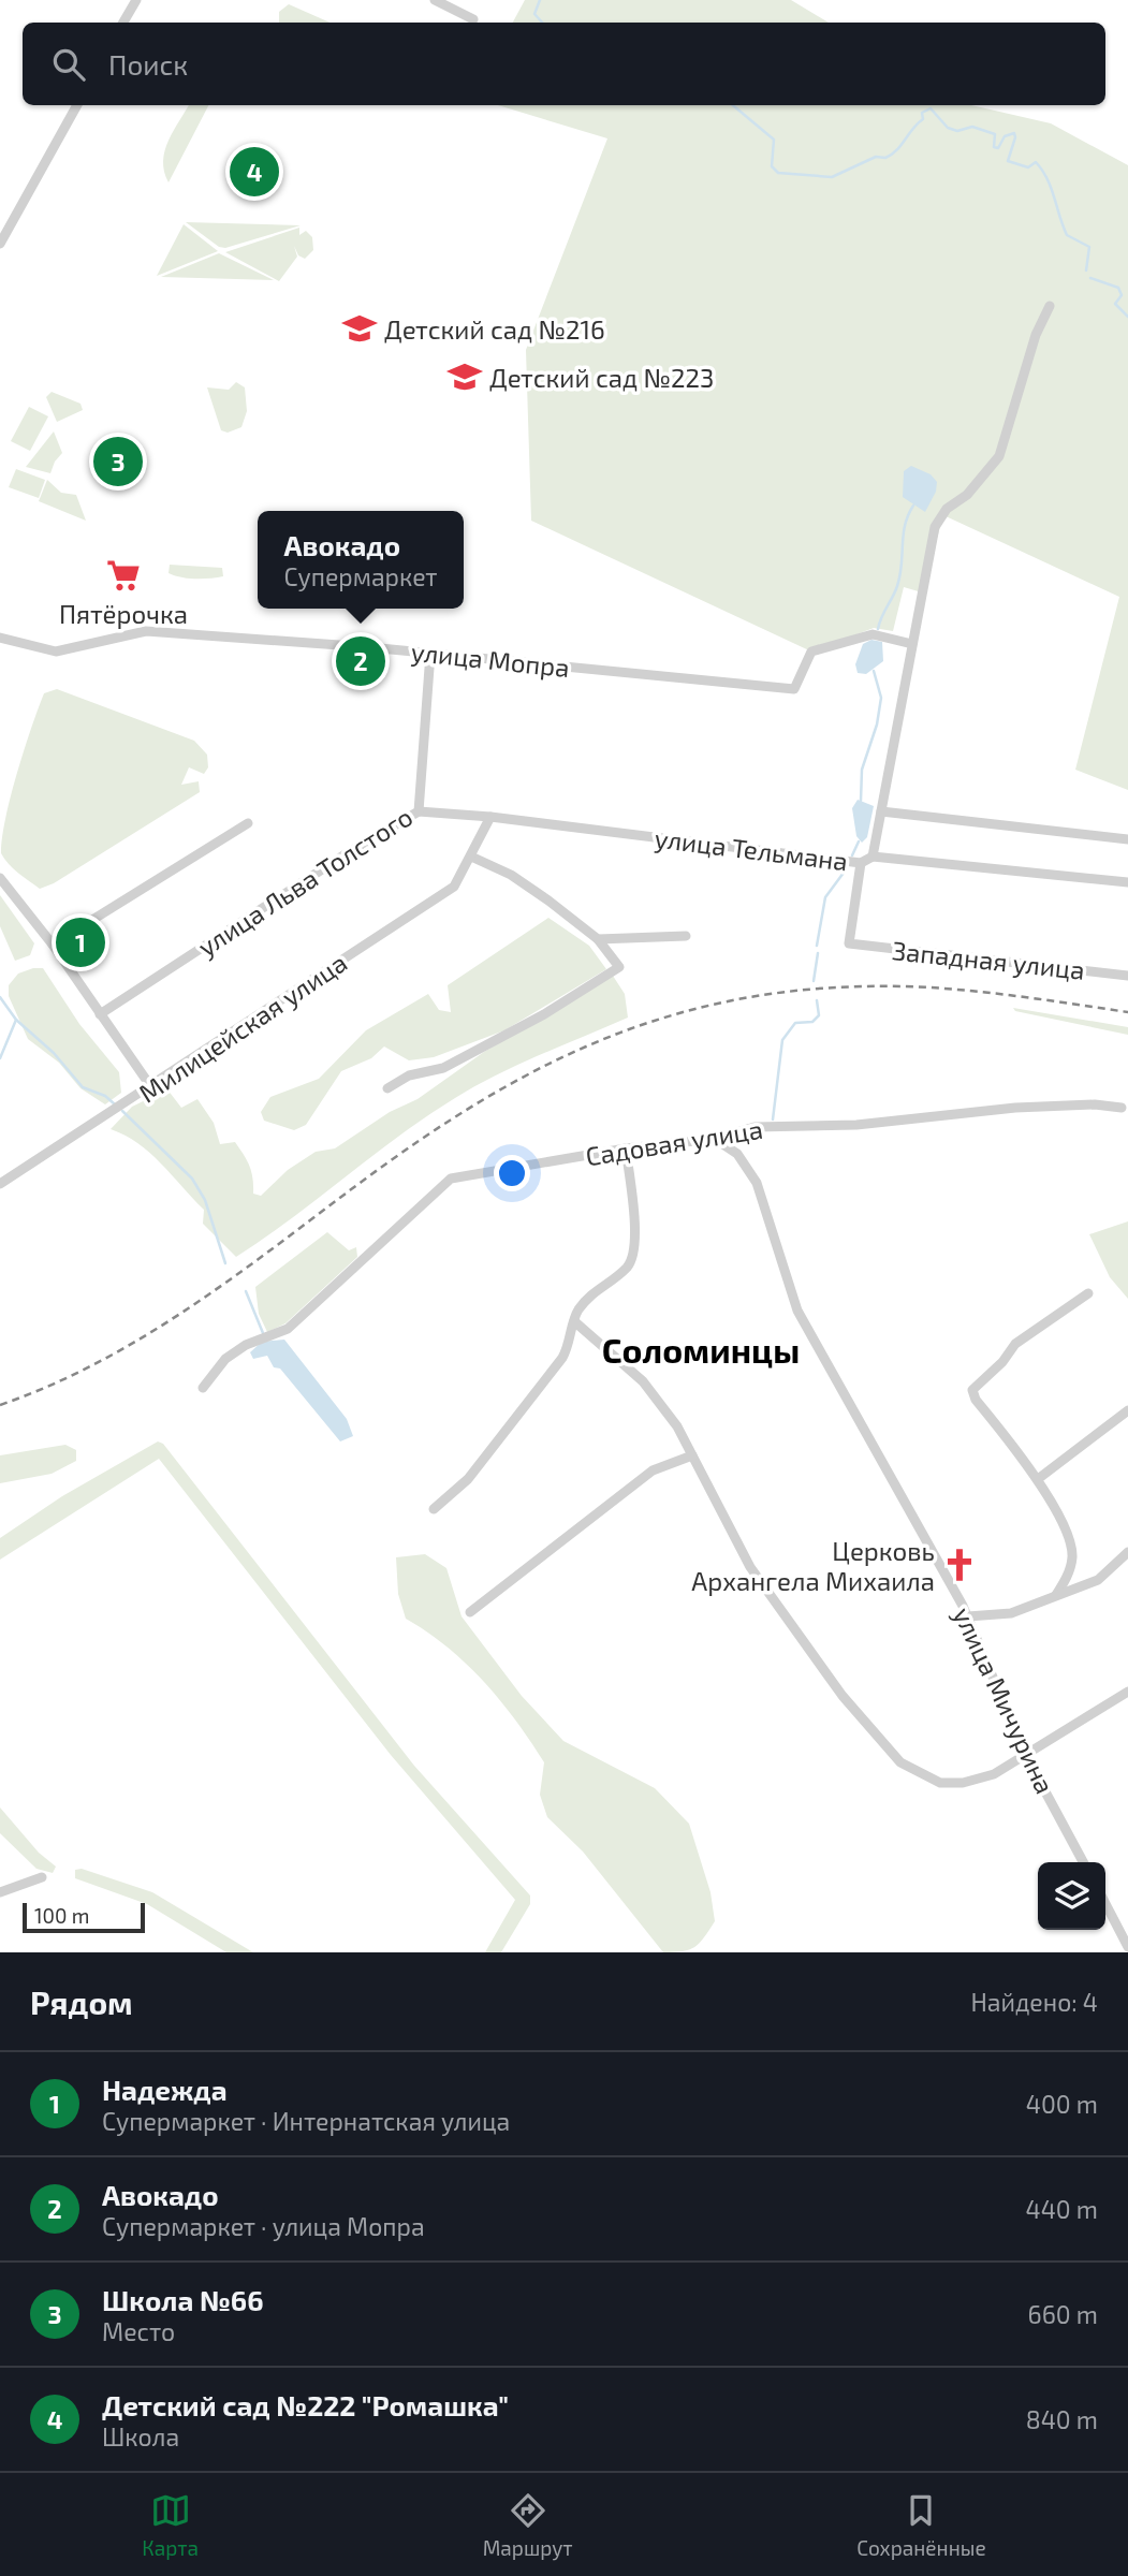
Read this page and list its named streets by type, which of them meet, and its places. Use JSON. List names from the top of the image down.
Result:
{
  "streets": {
    "street": [
      "улица Мопра",
      "улица Тельмана",
      "улица Льва Толстого",
      "Западная улица",
      "Милицейская улица",
      "Садовая улица",
      "улица Мичурина"
    ]
  },
  "crossings": [
    ["улица Мопра", "улица Льва Толстого"],
    ["улица Тельмана", "улица Льва Толстого"],
    ["улица Тельмана", "Западная улица"],
    ["улица Тельмана", "Милицейская улица"],
    ["Садовая улица", "улица Мичурина"]
  ],
  "districts": ["Соломинцы"],
  "places": {
    "school or university": ["Детский сад №216", "Детский сад №223"],
    "supermarket": ["Пятёрочка"],
    "church": ["Церковь Архангела Михаила"]
  },
  "scale_bar": "100 m",
  "page": {
    "search": "Поиск",
    "pins": [
      "4",
      "3",
      "2",
      "1"
    ],
    "popup": ["Авокадо", "Супермаркет"],
    "scale": "100 m",
    "heading": ["Рядом", "Найдено: 4"],
    "list": [
      {
        "mark": "1",
        "name": "Надежда",
        "note": "Супермаркет · Интернатская улица",
        "value": "400 m"
      },
      {
        "mark": "2",
        "name": "Авокадо",
        "note": "Супермаркет · улица Мопра",
        "value": "440 m"
      },
      {
        "mark": "3",
        "name": "Школа №66",
        "note": "Место",
        "value": "660 m"
      },
      {
        "mark": "4",
        "name": "Детский сад №222 \"Ромашка\"",
        "note": "Школа",
        "value": "840 m"
      }
    ],
    "nav": ["Карта", "Маршрут", "Сохранённые"]
  }
}
